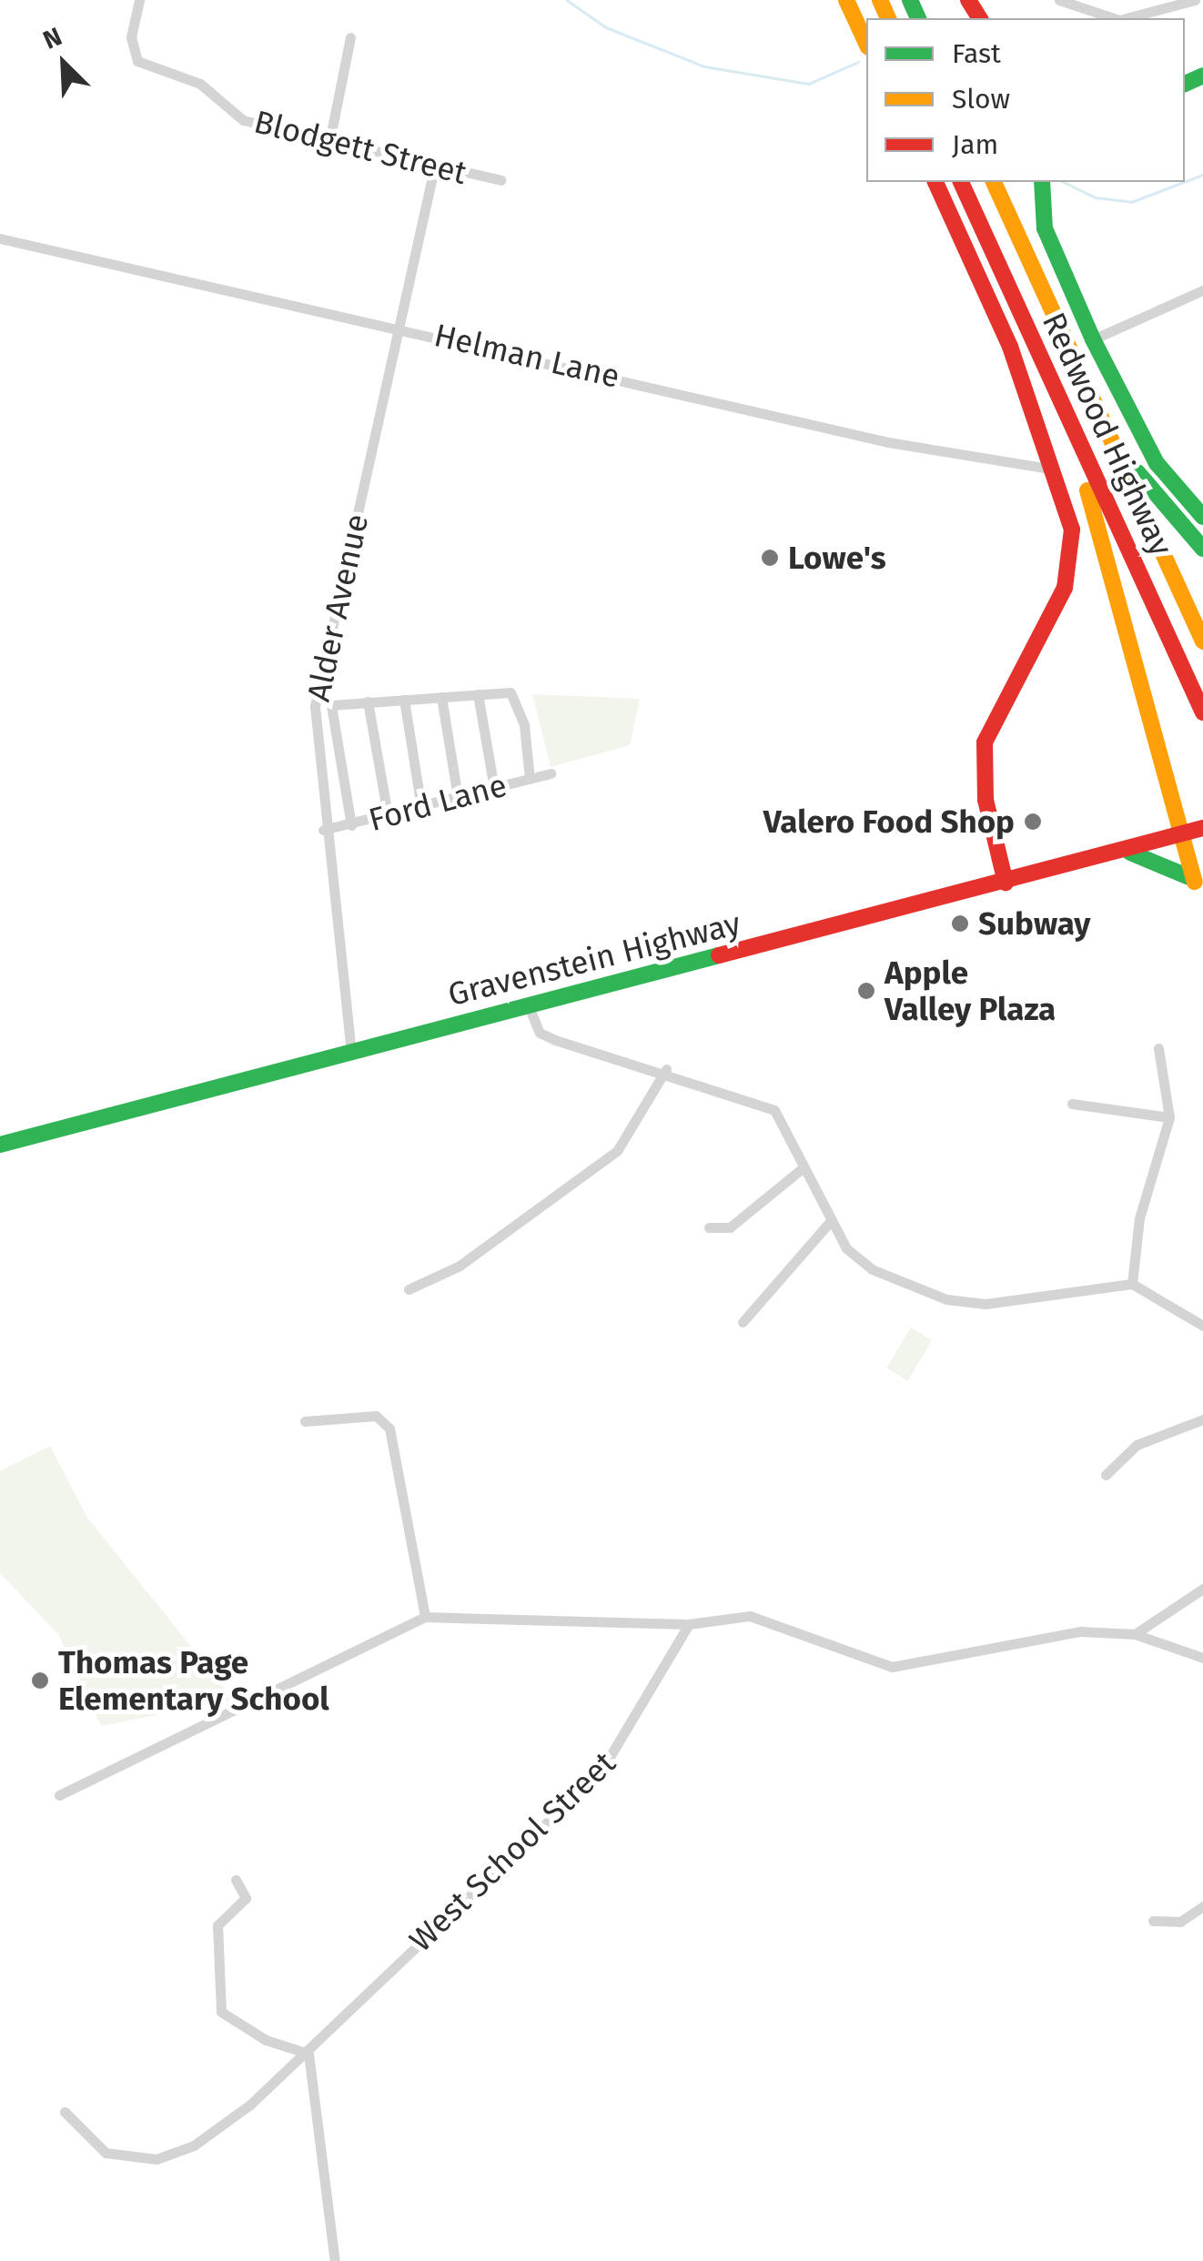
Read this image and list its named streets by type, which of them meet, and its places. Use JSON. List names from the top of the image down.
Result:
{
  "streets": {
    "main road": ["Redwood Highway", "Gravenstein Highway"],
    "street": [
      "Blodgett Street",
      "Helman Lane",
      "Alder Avenue",
      "Ford Lane",
      "West School Street"
    ]
  },
  "crossings": [
    ["Blodgett Street", "Alder Avenue"],
    ["Helman Lane", "Alder Avenue"],
    ["Alder Avenue", "Ford Lane"],
    ["Alder Avenue", "Gravenstein Highway"]
  ],
  "places": [
    "Lowe's",
    "Valero Food Shop",
    "Subway",
    "Apple Valley Plaza",
    "Thomas Page Elementary School"
  ],
  "legend": ["Fast", "Slow", "Jam"],
  "north": "top left"
}
